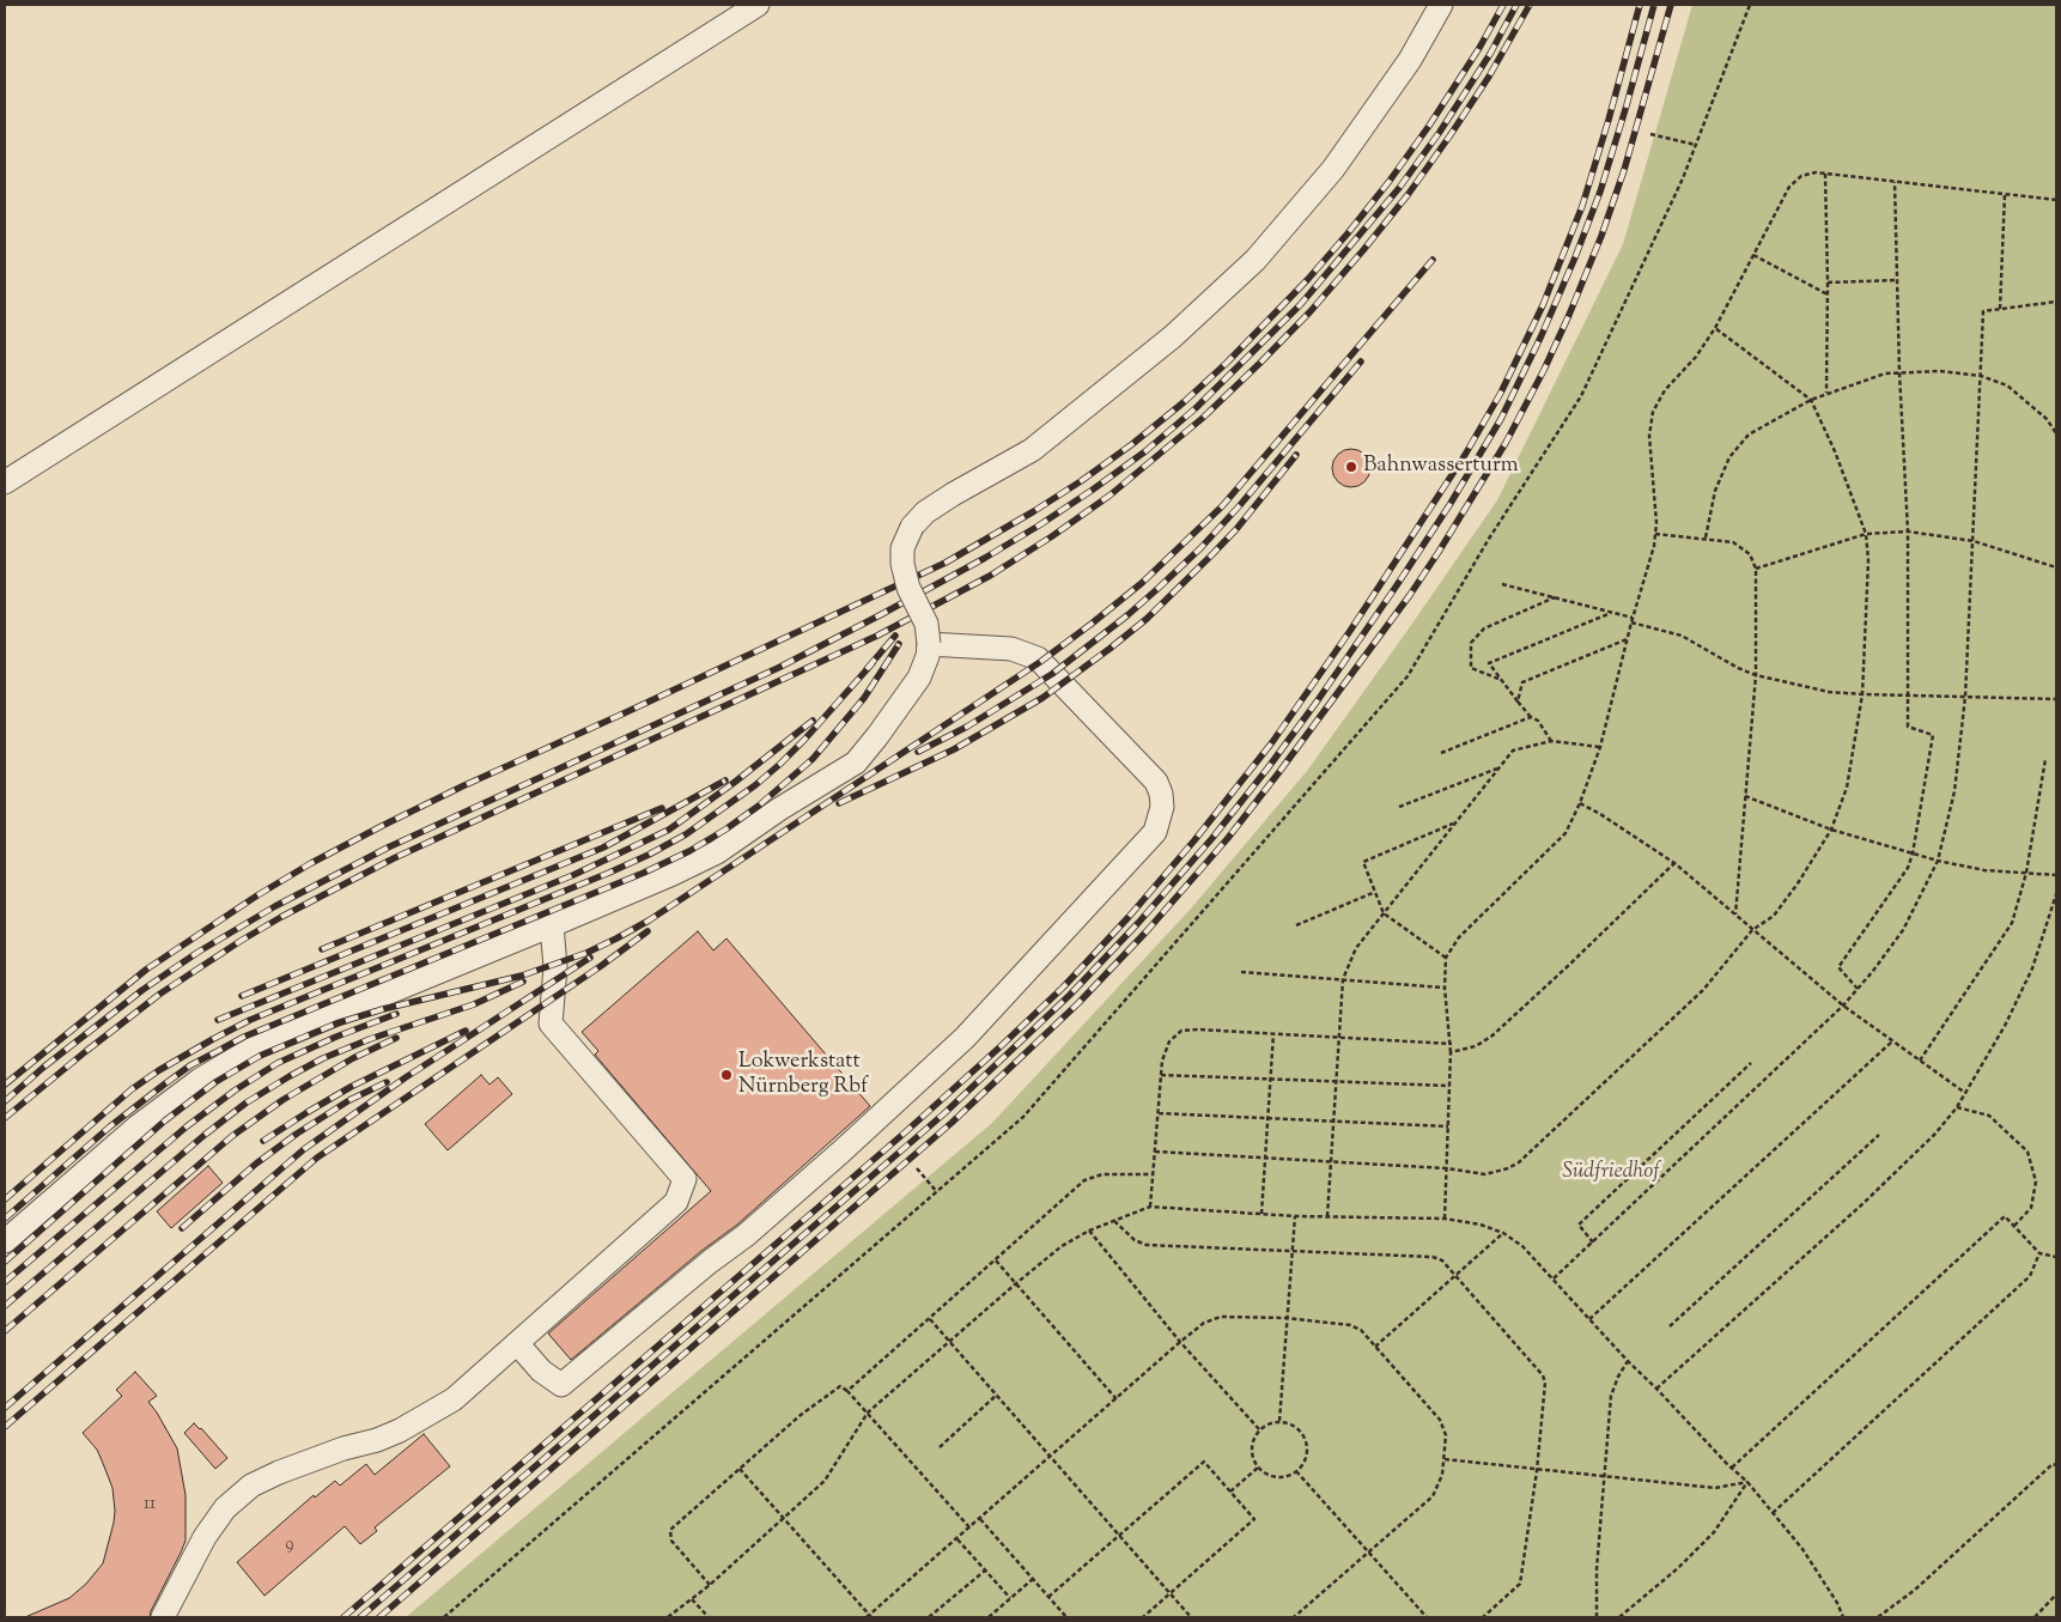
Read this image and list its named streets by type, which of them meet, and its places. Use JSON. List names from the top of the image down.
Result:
{
  "parks": ["Südfriedhof"],
  "places": ["Bahnwasserturm", "Lokwerkstatt Nürnberg Rbf"],
  "house_numbers": ["11", "9"]
}
